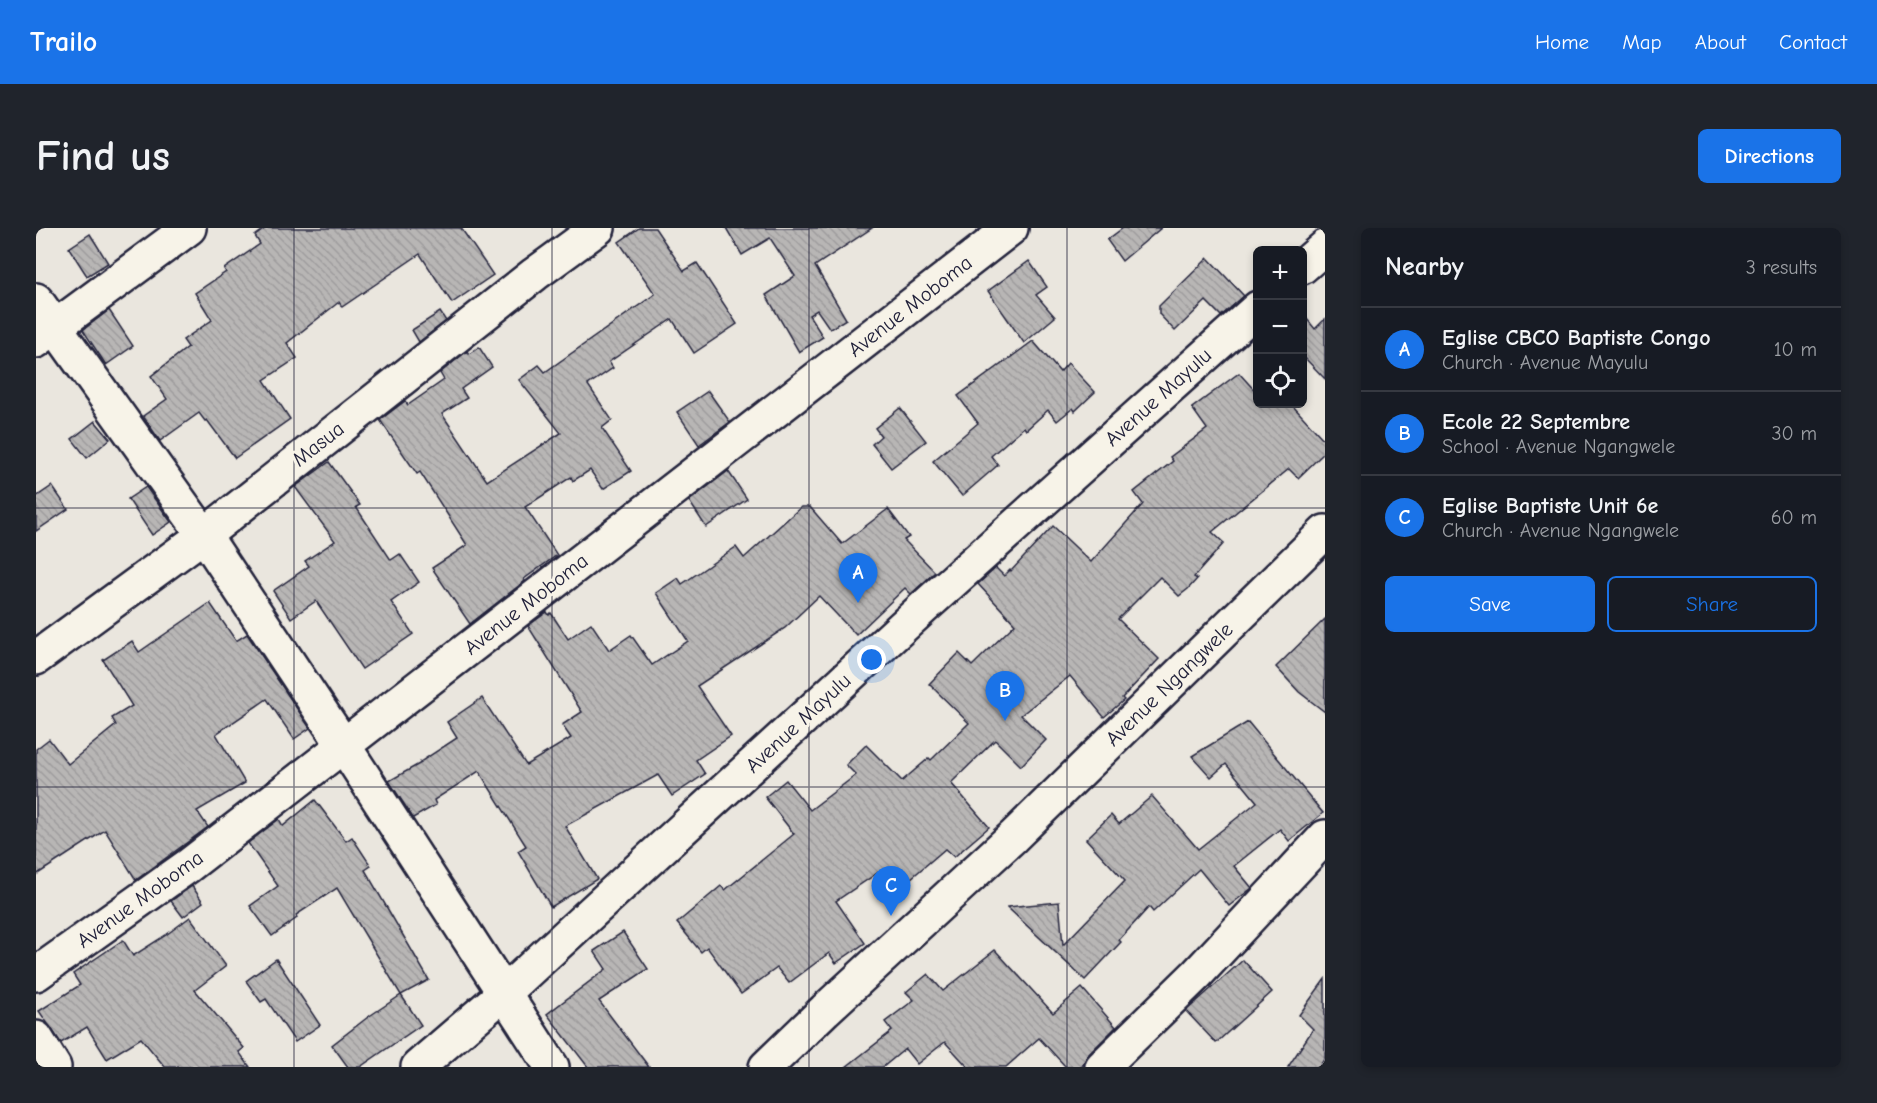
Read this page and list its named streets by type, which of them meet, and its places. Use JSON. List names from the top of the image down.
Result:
{
  "streets": {
    "street": [
      "Avenue Moboma",
      "Avenue Mayulu",
      "Masua",
      "Avenue Ngangwele"
    ]
  },
  "page": {
    "header": "Trailo",
    "nav": [
      "Home",
      "Map",
      "About",
      "Contact"
    ],
    "buttons": [
      "Directions",
      ["Save", "Share"]
    ],
    "title": "Find us",
    "heading": ["Nearby", "3 results"],
    "map_buttons": ["+", "−"],
    "list": [
      {
        "mark": "A",
        "name": "Eglise CBCO Baptiste Congo",
        "note": "Church · Avenue Mayulu",
        "value": "10 m"
      },
      {
        "mark": "B",
        "name": "Ecole 22 Septembre",
        "note": "School · Avenue Ngangwele",
        "value": "30 m"
      },
      {
        "mark": "C",
        "name": "Eglise Baptiste Unit 6e",
        "note": "Church · Avenue Ngangwele",
        "value": "60 m"
      }
    ],
    "pins": ["A", "B", "C"]
  }
}
